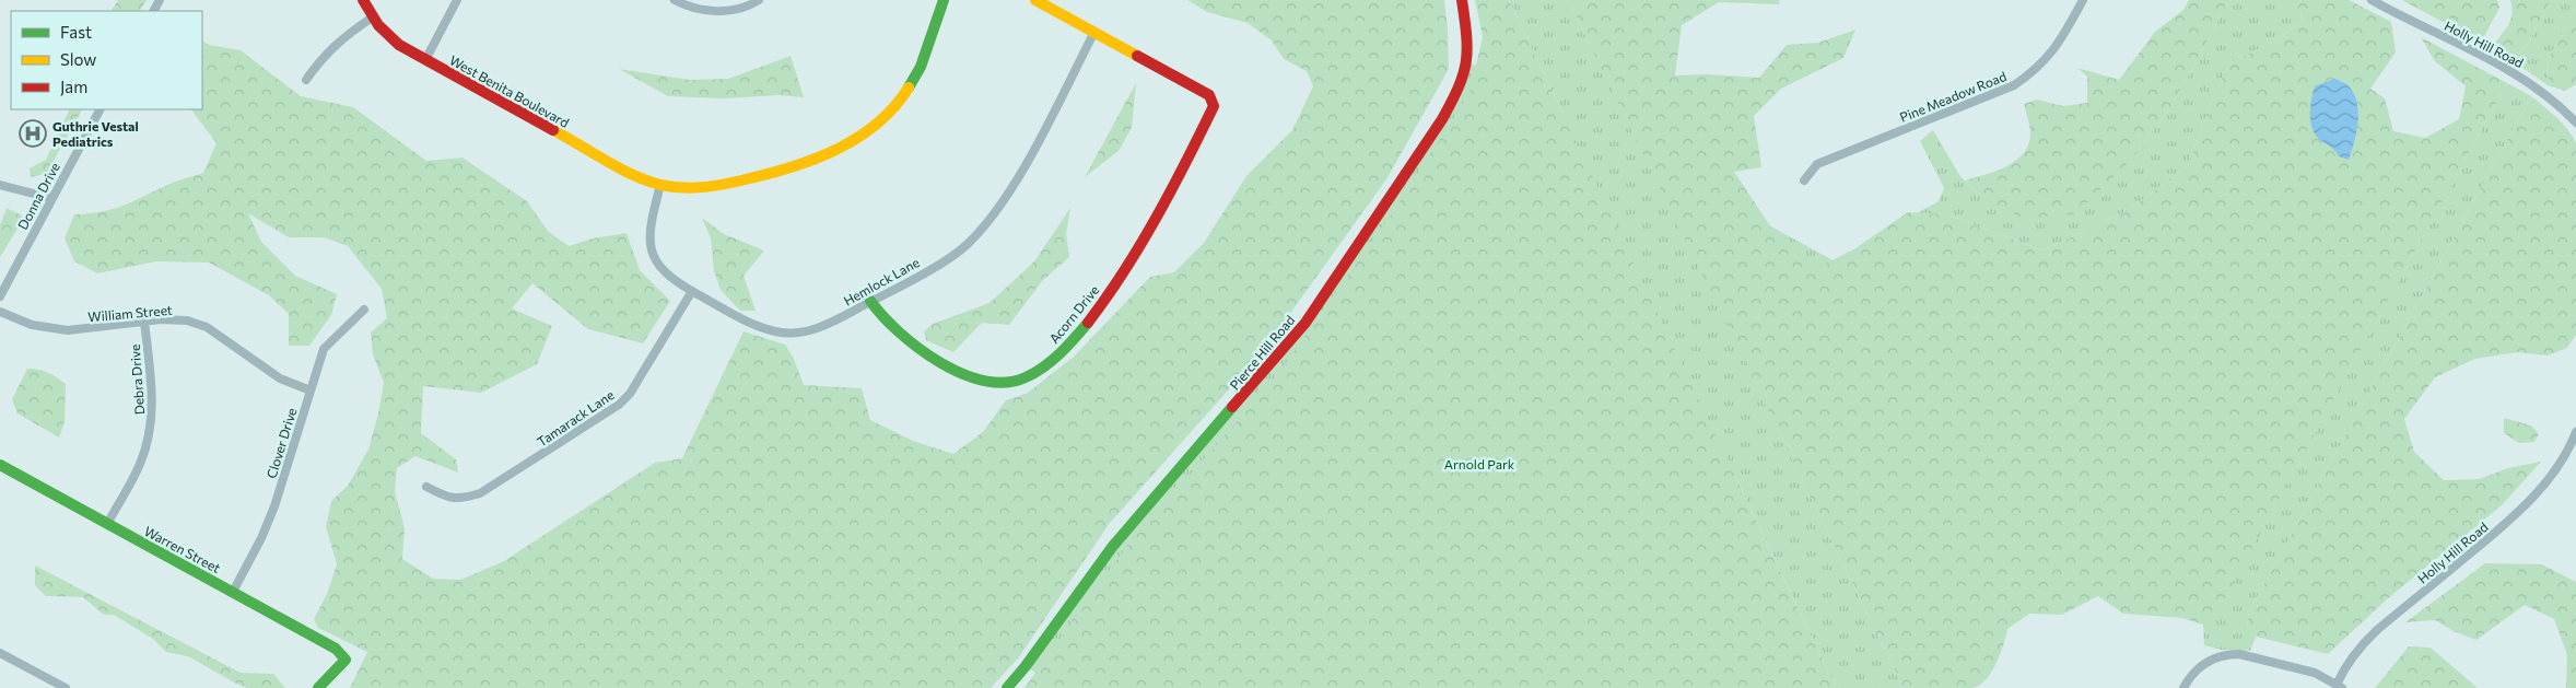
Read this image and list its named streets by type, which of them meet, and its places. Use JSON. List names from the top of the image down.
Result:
{
  "streets": {
    "street": [
      "Holly Hill Road",
      "West Benita Boulevard",
      "Pine Meadow Road",
      "Donna Drive",
      "Hemlock Lane",
      "William Street",
      "Acorn Drive",
      "Pierce Hill Road",
      "Debra Drive",
      "Tamarack Lane",
      "Clover Drive",
      "Warren Street"
    ]
  },
  "crossings": [
    ["West Benita Boulevard", "Hemlock Lane"],
    ["Hemlock Lane", "Acorn Drive"],
    ["Hemlock Lane", "Tamarack Lane"],
    ["William Street", "Debra Drive"],
    ["William Street", "Clover Drive"],
    ["Debra Drive", "Warren Street"],
    ["Clover Drive", "Warren Street"]
  ],
  "parks": ["Arnold Park"],
  "places": {
    "hospital": ["Guthrie Vestal Pediatrics"]
  },
  "legend": ["Fast", "Slow", "Jam"]
}
